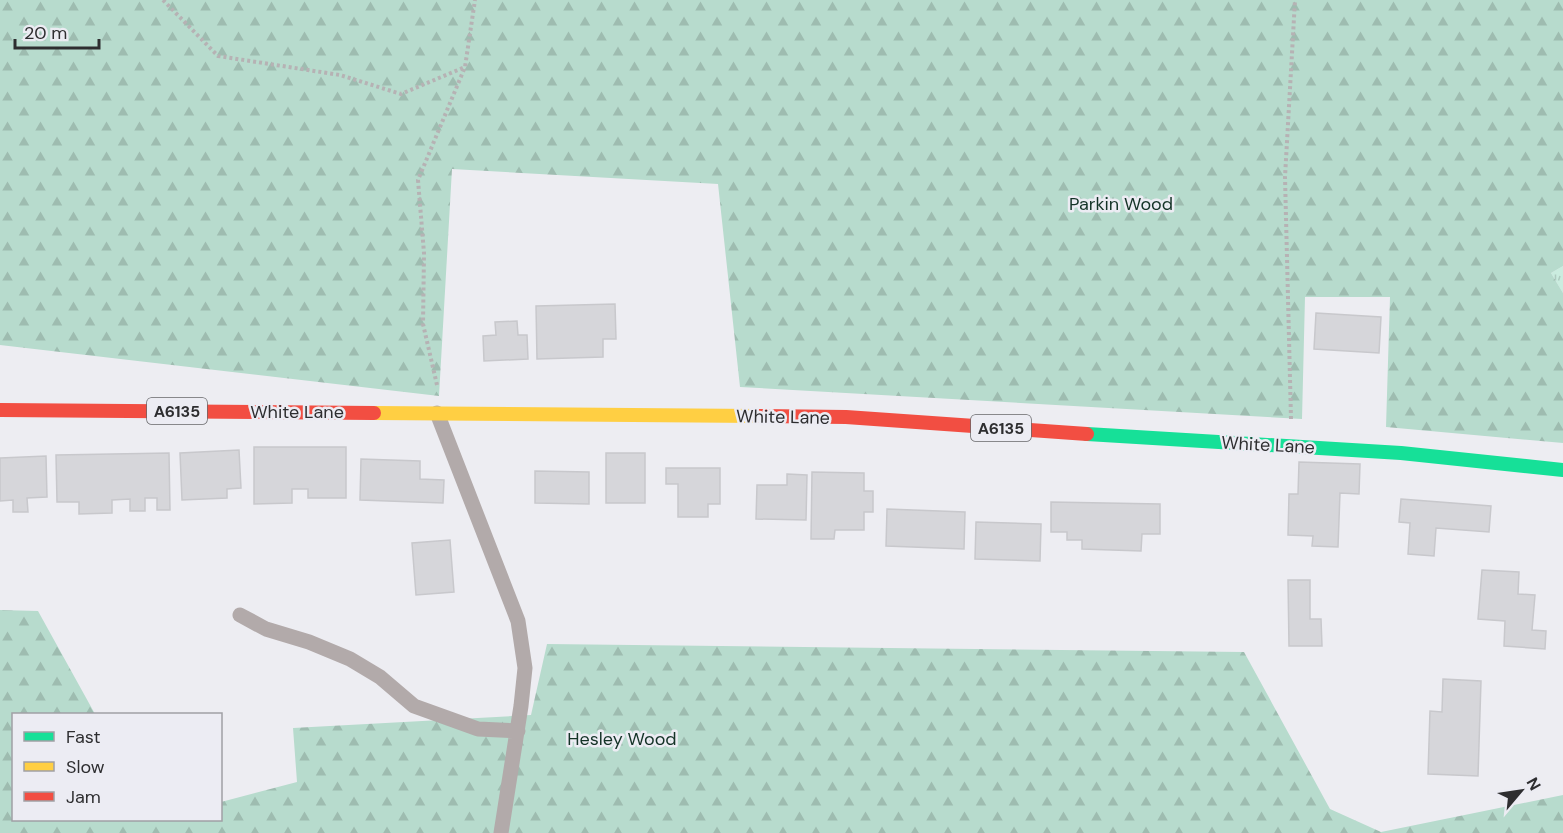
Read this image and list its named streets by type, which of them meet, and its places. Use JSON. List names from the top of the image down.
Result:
{
  "streets": {
    "main road": ["A6135", "White Lane"]
  },
  "parks": ["Parkin Wood", "Hesley Wood"],
  "legend": ["Fast", "Slow", "Jam"],
  "scale_bar": "20 m",
  "north": "top right"
}
